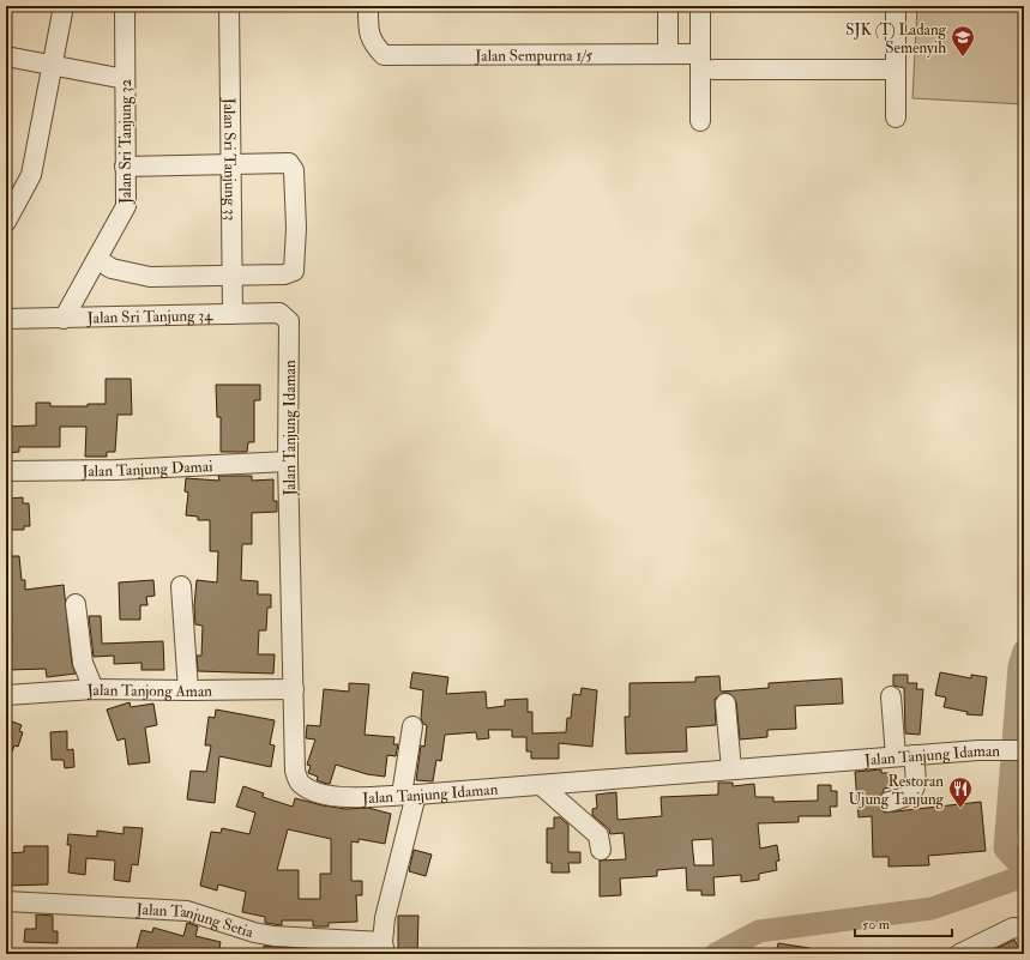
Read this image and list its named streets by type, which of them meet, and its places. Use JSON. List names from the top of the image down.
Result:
{
  "streets": {
    "street": [
      "Jalan Sempurna 1/5",
      "Jalan Sri Tanjung 32",
      "Jalan Sri Tanjung 33",
      "Jalan Sri Tanjung 34",
      "Jalan Tanjung Idaman",
      "Jalan Tanjung Damai",
      "Jalan Tanjong Aman",
      "Jalan Tanjung Setia"
    ]
  },
  "crossings": [
    ["Jalan Sri Tanjung 32", "Jalan Sri Tanjung 34"],
    ["Jalan Sri Tanjung 33", "Jalan Sri Tanjung 34"],
    ["Jalan Sri Tanjung 34", "Jalan Tanjung Idaman"],
    ["Jalan Tanjung Idaman", "Jalan Tanjung Damai"],
    ["Jalan Tanjung Idaman", "Jalan Tanjong Aman"]
  ],
  "places": {
    "school or university": ["SJK (T) Ladang Semenyih"],
    "restaurant": ["Restoran Ujung Tanjung"]
  },
  "scale_bar": "50 m"
}
